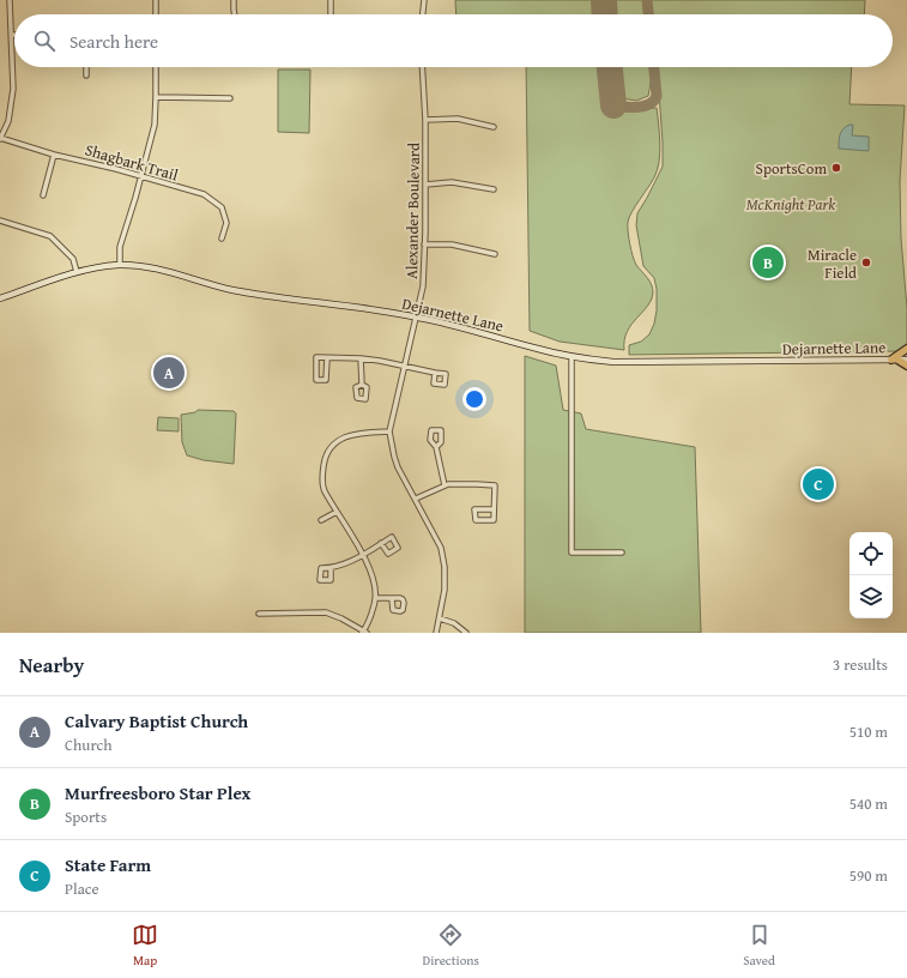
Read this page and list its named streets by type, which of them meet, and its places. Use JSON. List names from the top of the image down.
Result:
{
  "streets": {
    "main road": ["Dejarnette Lane"],
    "street": ["Shagbark Trail", "Alexander Boulevard"]
  },
  "crossings": [
    ["Alexander Boulevard", "Dejarnette Lane"]
  ],
  "parks": ["McKnight Park"],
  "places": ["SportsCom", "Miracle Field"],
  "page": {
    "search": "Search here",
    "pins": ["B", "A", "C"],
    "heading": ["Nearby", "3 results"],
    "list": [
      {
        "mark": "A",
        "name": "Calvary Baptist Church",
        "note": "Church",
        "value": "510 m"
      },
      {
        "mark": "B",
        "name": "Murfreesboro Star Plex",
        "note": "Sports",
        "value": "540 m"
      },
      {
        "mark": "C",
        "name": "State Farm",
        "note": "Place",
        "value": "590 m"
      }
    ],
    "nav": ["Map", "Directions", "Saved"]
  }
}
